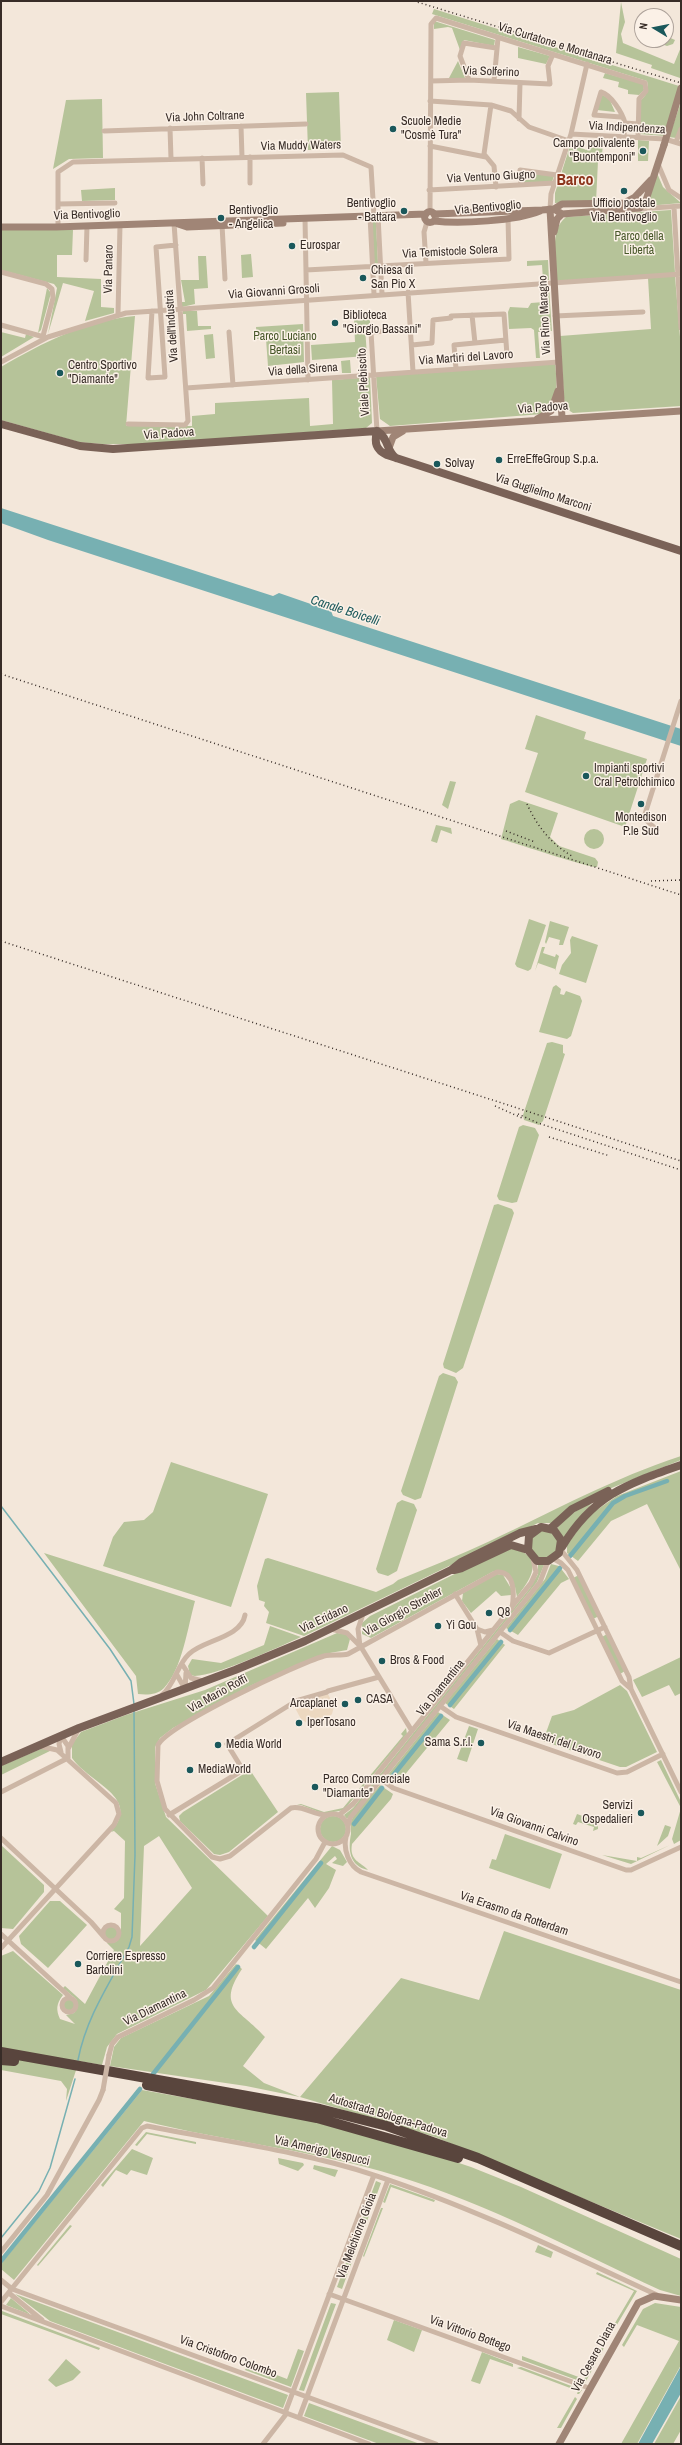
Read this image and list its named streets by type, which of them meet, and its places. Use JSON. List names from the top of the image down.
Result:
{
  "streets": {
    "highway": ["Autostrada Bologna-Padova"],
    "main road": ["Via Padova", "Via Guglielmo Marconi", "Via Eridano"],
    "street": [
      "Via Curtatone e Montanara",
      "Via Solferino",
      "Via John Coltrane",
      "Via Indipendenza",
      "Via Muddy Waters",
      "Via Ventuno Giugno",
      "Via Bentivoglio",
      "Via Temistocle Solera",
      "Via Panaro",
      "Via Giovanni Grosoli",
      "Via Rino Maragno",
      "Via dell'Industria",
      "Via Martiri del Lavoro",
      "Via della Sirena",
      "Viale Plebiscito",
      "Via Giorgio Strehler",
      "Via Diamantina",
      "Via Mario Roffi",
      "Via Maestri del Lavoro",
      "Via Giovanni Calvino",
      "Via Erasmo da Rotterdam",
      "Via Amerigo Vespucci",
      "Via Melchiorre Gioia",
      "Via Vittorio Bottego",
      "Via Cristoforo Colombo",
      "Via Cesare Diana"
    ]
  },
  "crossings": [
    ["Via Curtatone e Montanara", "Via Solferino"],
    ["Via Curtatone e Montanara", "Via Rino Maragno"],
    ["Via Indipendenza", "Via Rino Maragno"],
    ["Via Muddy Waters", "Via Bentivoglio"],
    ["Via Ventuno Giugno", "Via Rino Maragno"],
    ["Via Bentivoglio", "Via Temistocle Solera"],
    ["Via Bentivoglio", "Via Panaro"],
    ["Via Bentivoglio", "Via Rino Maragno"],
    ["Via Bentivoglio", "Via dell'Industria"],
    ["Via Panaro", "Via Giovanni Grosoli"],
    ["Via Giovanni Grosoli", "Via Rino Maragno"],
    ["Via Giovanni Grosoli", "Via dell'Industria"],
    ["Via Rino Maragno", "Via Martiri del Lavoro"],
    ["Via Rino Maragno", "Via Padova"],
    ["Via dell'Industria", "Via della Sirena"],
    ["Via dell'Industria", "Via Padova"],
    ["Via Martiri del Lavoro", "Via della Sirena"],
    ["Via Martiri del Lavoro", "Viale Plebiscito"],
    ["Via della Sirena", "Viale Plebiscito"],
    ["Viale Plebiscito", "Via Padova"],
    ["Via Padova", "Via Guglielmo Marconi"],
    ["Via Giorgio Strehler", "Via Eridano"],
    ["Via Giorgio Strehler", "Via Diamantina"],
    ["Via Giorgio Strehler", "Via Mario Roffi"],
    ["Via Eridano", "Via Diamantina"],
    ["Via Diamantina", "Via Mario Roffi"],
    ["Via Diamantina", "Via Maestri del Lavoro"],
    ["Via Diamantina", "Via Giovanni Calvino"],
    ["Via Diamantina", "Via Erasmo da Rotterdam"],
    ["Via Mario Roffi", "Via Erasmo da Rotterdam"],
    ["Via Amerigo Vespucci", "Via Melchiorre Gioia"],
    ["Via Amerigo Vespucci", "Via Cristoforo Colombo"],
    ["Via Amerigo Vespucci", "Via Cesare Diana"],
    ["Via Melchiorre Gioia", "Via Vittorio Bottego"],
    ["Via Melchiorre Gioia", "Via Cristoforo Colombo"],
    ["Via Vittorio Bottego", "Via Cesare Diana"]
  ],
  "districts": ["Barco"],
  "water": ["Canale Boicelli"],
  "parks": ["Parco della Libertà", "Parco Luciano Bertasi"],
  "places": [
    "Scuole Medie \"Cosmè Tura\"",
    "Campo polivalente \"Buontemponi\"",
    "Ufficio postale Via Bentivoglio",
    "Bentivoglio - Battara",
    "Bentivoglio - Angelica",
    "Eurospar",
    "Chiesa di San Pio X",
    "Biblioteca \"Giorgio Bassani\"",
    "Centro Sportivo \"Diamante\"",
    "ErreEffeGroup S.p.a.",
    "Solvay",
    "Impianti sportivi Cral Petrolchimico",
    "Montedison P.le Sud",
    "Q8",
    "Yi Gou",
    "Bros & Food",
    "CASA",
    "Arcaplanet",
    "IperTosano",
    "Sama S.r.l.",
    "Media World",
    "MediaWorld",
    "Parco Commerciale \"Diamante\"",
    "Servizi Ospedalieri",
    "Corriere Espresso Bartolini"
  ],
  "north": "left"
}
